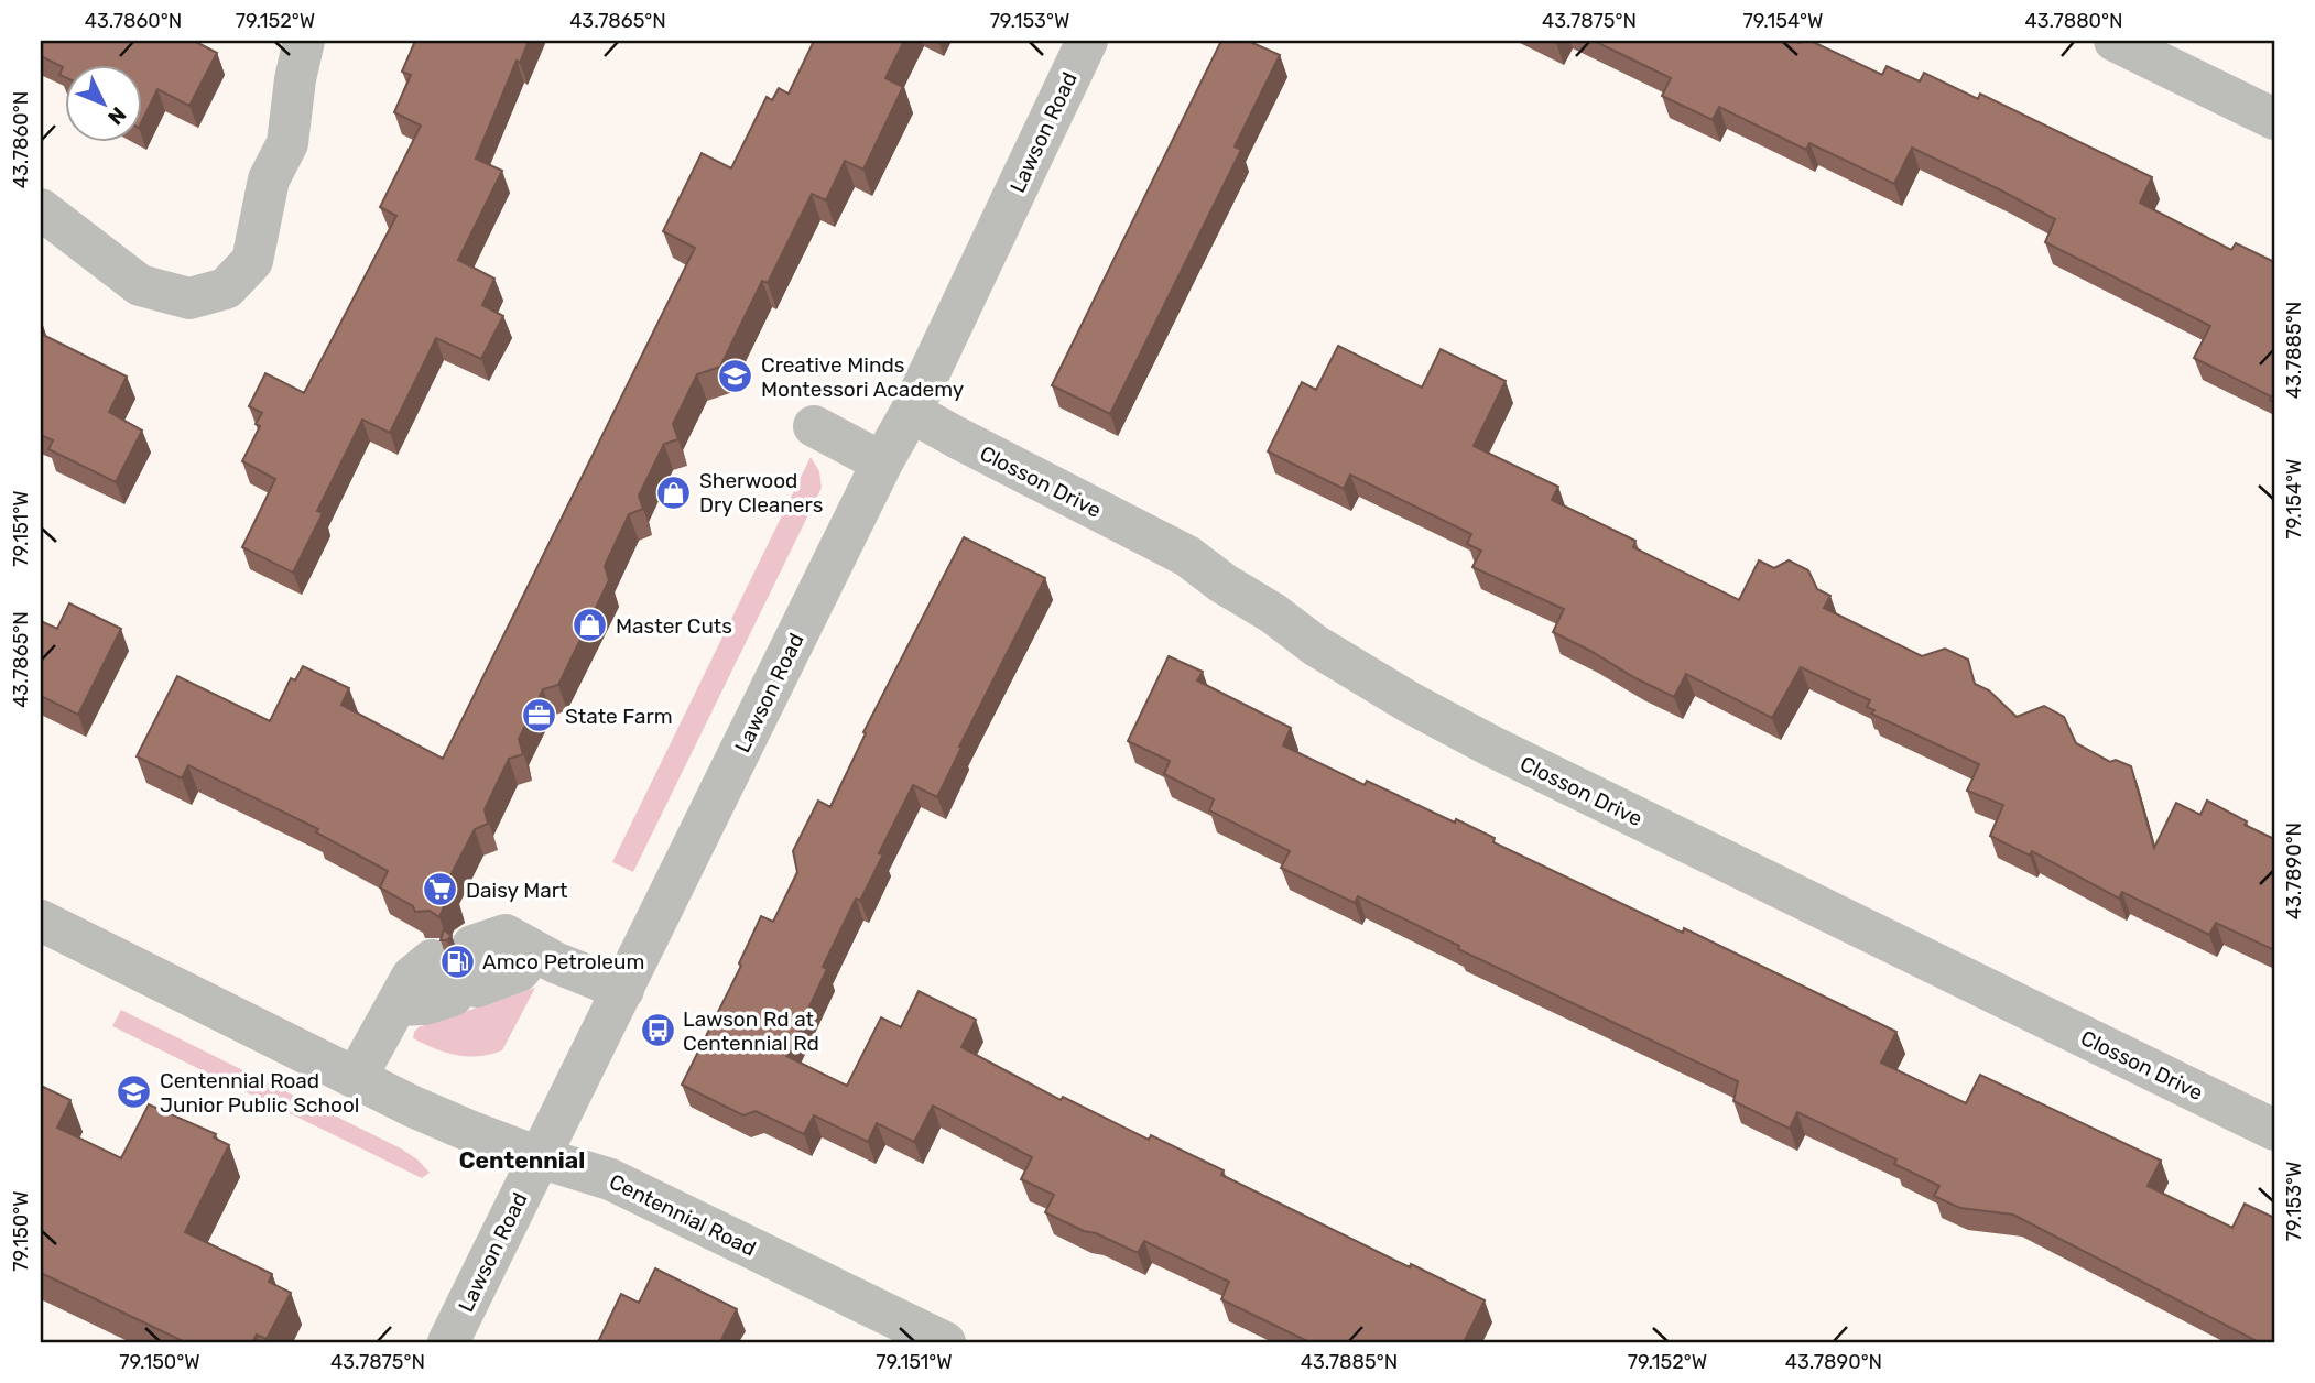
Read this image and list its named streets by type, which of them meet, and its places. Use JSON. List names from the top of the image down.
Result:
{
  "streets": {
    "street": ["Lawson Road", "Closson Drive", "Centennial Road"]
  },
  "crossings": [
    ["Lawson Road", "Closson Drive"],
    ["Lawson Road", "Centennial Road"]
  ],
  "districts": ["Centennial"],
  "places": {
    "school or university": ["Creative Minds Montessori Academy", "Centennial Road Junior Public School"],
    "shop": ["Sherwood Dry Cleaners", "Master Cuts"],
    "office": ["State Farm"],
    "supermarket": ["Daisy Mart"],
    "fuel station": ["Amco Petroleum"],
    "bus stop": ["Lawson Rd at Centennial Rd"]
  },
  "north": "bottom right",
  "coordinates": [
    "43.7860°N",
    "79.152°W",
    "43.7865°N",
    "79.153°W",
    "43.7875°N",
    "79.154°W",
    "43.7880°N",
    "43.7885°N",
    "79.151°W",
    "43.7890°N",
    "79.150°W"
  ]
}
